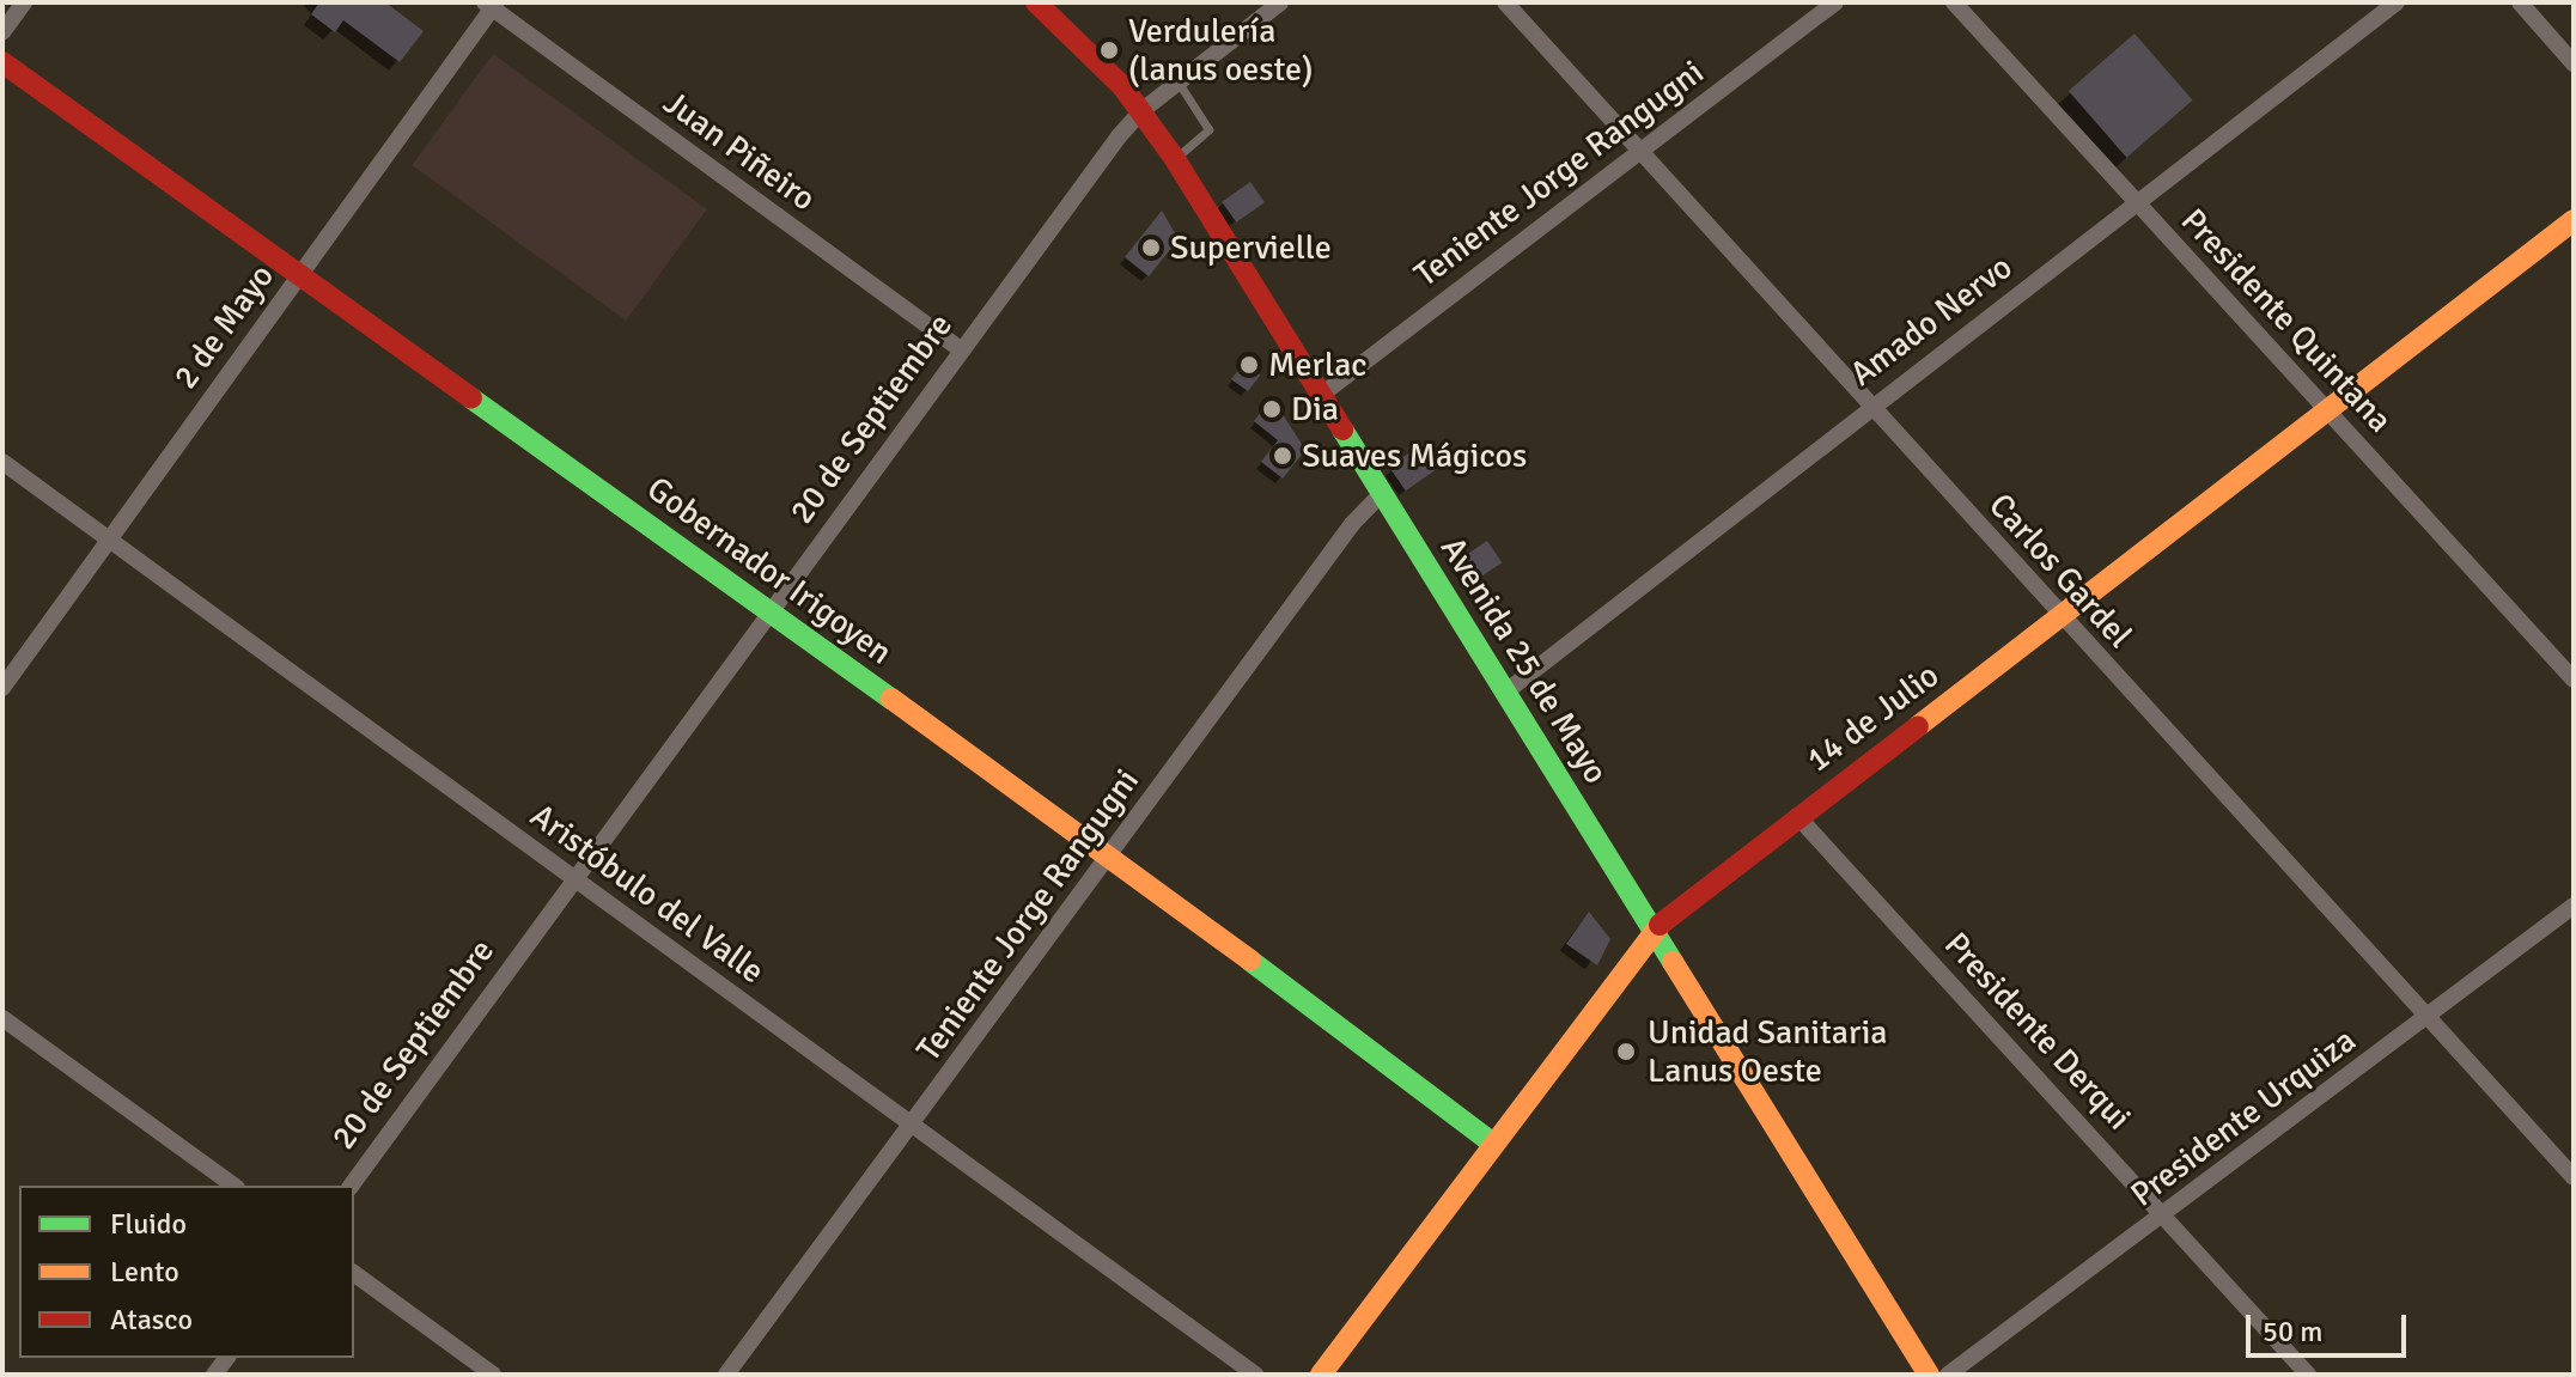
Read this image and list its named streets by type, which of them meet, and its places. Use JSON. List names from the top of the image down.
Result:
{
  "streets": {
    "street": [
      "Juan Piñeiro",
      "Teniente Jorge Rangugni",
      "Amado Nervo",
      "Presidente Quintana",
      "2 de Mayo",
      "20 de Septiembre",
      "Gobernador Irigoyen",
      "Carlos Gardel",
      "Avenida 25 de Mayo",
      "14 de Julio",
      "Aristóbulo del Valle",
      "Presidente Derqui",
      "Presidente Urquiza"
    ]
  },
  "crossings": [
    ["Juan Piñeiro", "2 de Mayo"],
    ["Juan Piñeiro", "20 de Septiembre"],
    ["Teniente Jorge Rangugni", "Gobernador Irigoyen"],
    ["Teniente Jorge Rangugni", "Carlos Gardel"],
    ["Teniente Jorge Rangugni", "Avenida 25 de Mayo"],
    ["Teniente Jorge Rangugni", "Aristóbulo del Valle"],
    ["Amado Nervo", "Presidente Quintana"],
    ["Amado Nervo", "Carlos Gardel"],
    ["Amado Nervo", "Avenida 25 de Mayo"],
    ["Presidente Quintana", "14 de Julio"],
    ["2 de Mayo", "Gobernador Irigoyen"],
    ["2 de Mayo", "Aristóbulo del Valle"],
    ["20 de Septiembre", "Gobernador Irigoyen"],
    ["20 de Septiembre", "Avenida 25 de Mayo"],
    ["20 de Septiembre", "Aristóbulo del Valle"],
    ["Gobernador Irigoyen", "14 de Julio"],
    ["Carlos Gardel", "14 de Julio"],
    ["Carlos Gardel", "Presidente Urquiza"],
    ["Avenida 25 de Mayo", "14 de Julio"],
    ["14 de Julio", "Presidente Derqui"],
    ["Presidente Derqui", "Presidente Urquiza"]
  ],
  "places": [
    "Verdulería (lanus oeste)",
    "Supervielle",
    "Merlac",
    "Dia",
    "Suaves Mágicos",
    "Unidad Sanitaria Lanus Oeste"
  ],
  "legend": ["Fluido", "Lento", "Atasco"],
  "scale_bar": "50 m"
}
